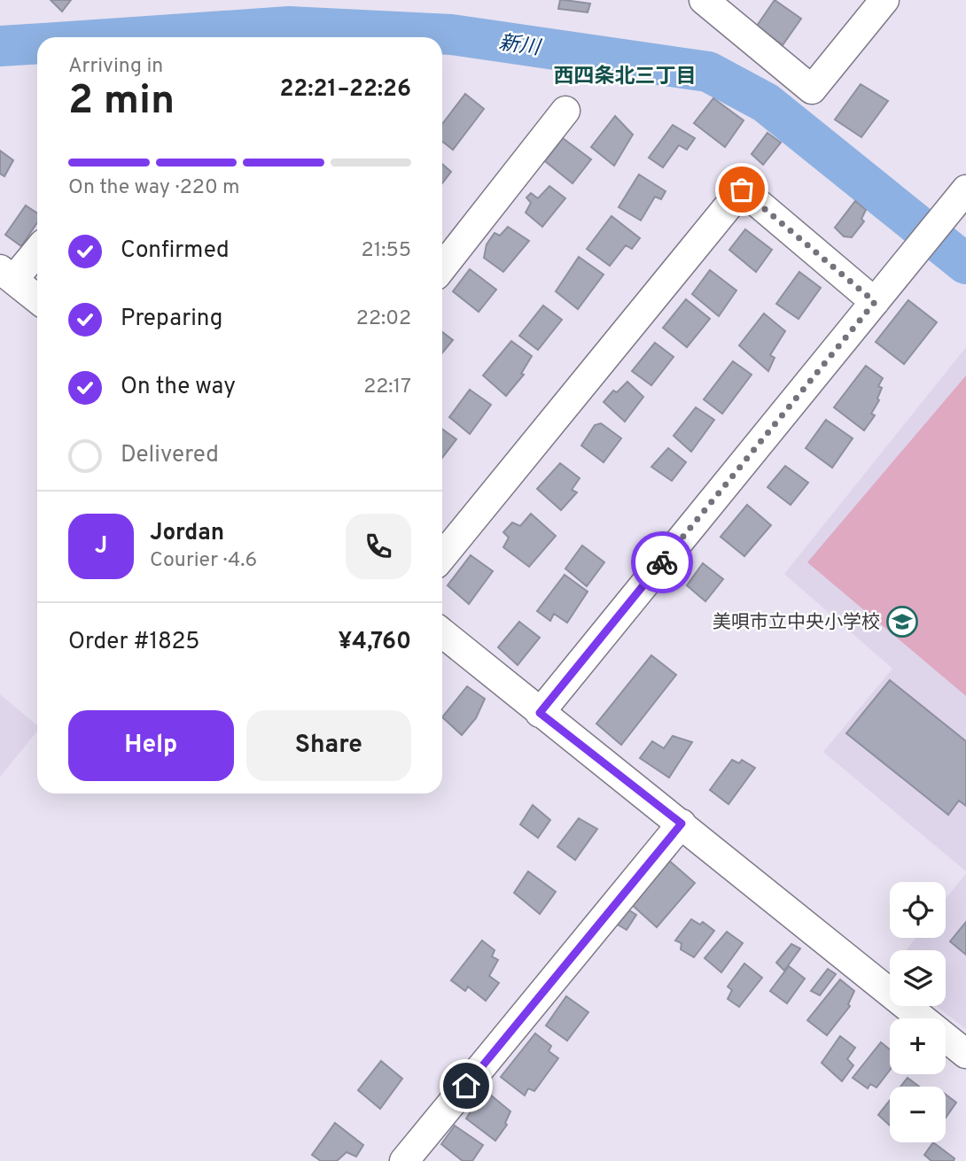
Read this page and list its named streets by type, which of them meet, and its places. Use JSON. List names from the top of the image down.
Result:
{
  "districts": ["西四条北三丁目"],
  "water": ["新川"],
  "places": {
    "school or university": ["美唄市立中央小学校"]
  },
  "page": {
    "heading": ["2 min", "Arriving in", "22:21–22:26"],
    "panel": [
      "Jordan",
      "Courier · 4.6",
      "Order #1825",
      "¥4,760"
    ],
    "bar": "On the way · 220 m",
    "list": [
      ["Confirmed", "21:55"],
      ["Preparing", "22:02"],
      ["On the way", "22:17"],
      "Delivered"
    ],
    "round": "J",
    "buttons": ["Help", "Share"],
    "map_buttons": ["+", "−"]
  }
}
